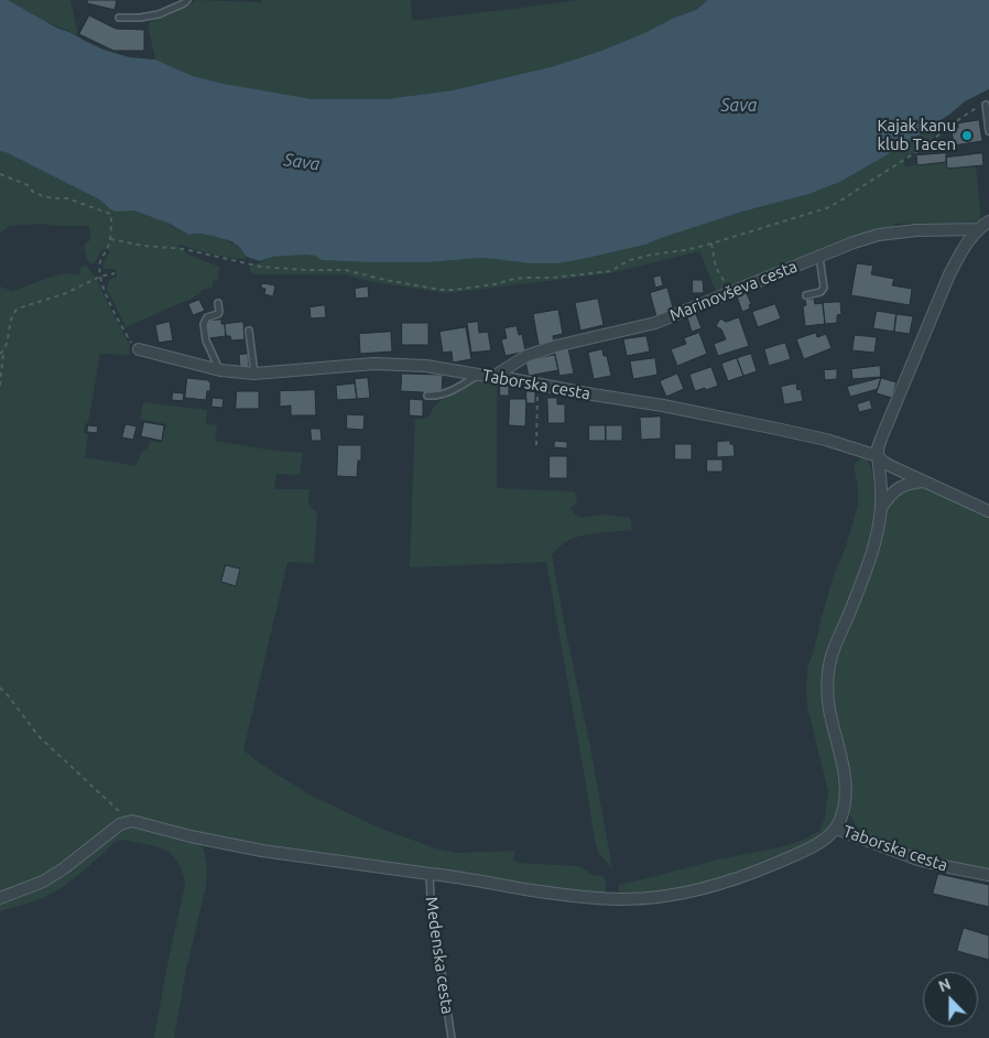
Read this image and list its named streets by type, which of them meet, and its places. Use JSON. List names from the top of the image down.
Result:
{
  "streets": {
    "street": ["Marinovševa cesta", "Taborska cesta"],
    "lane": ["Medenska cesta"]
  },
  "crossings": [
    ["Marinovševa cesta", "Taborska cesta"]
  ],
  "water": ["Sava"],
  "places": ["Kajak kanu klub Tacen"],
  "north": "top"
}
